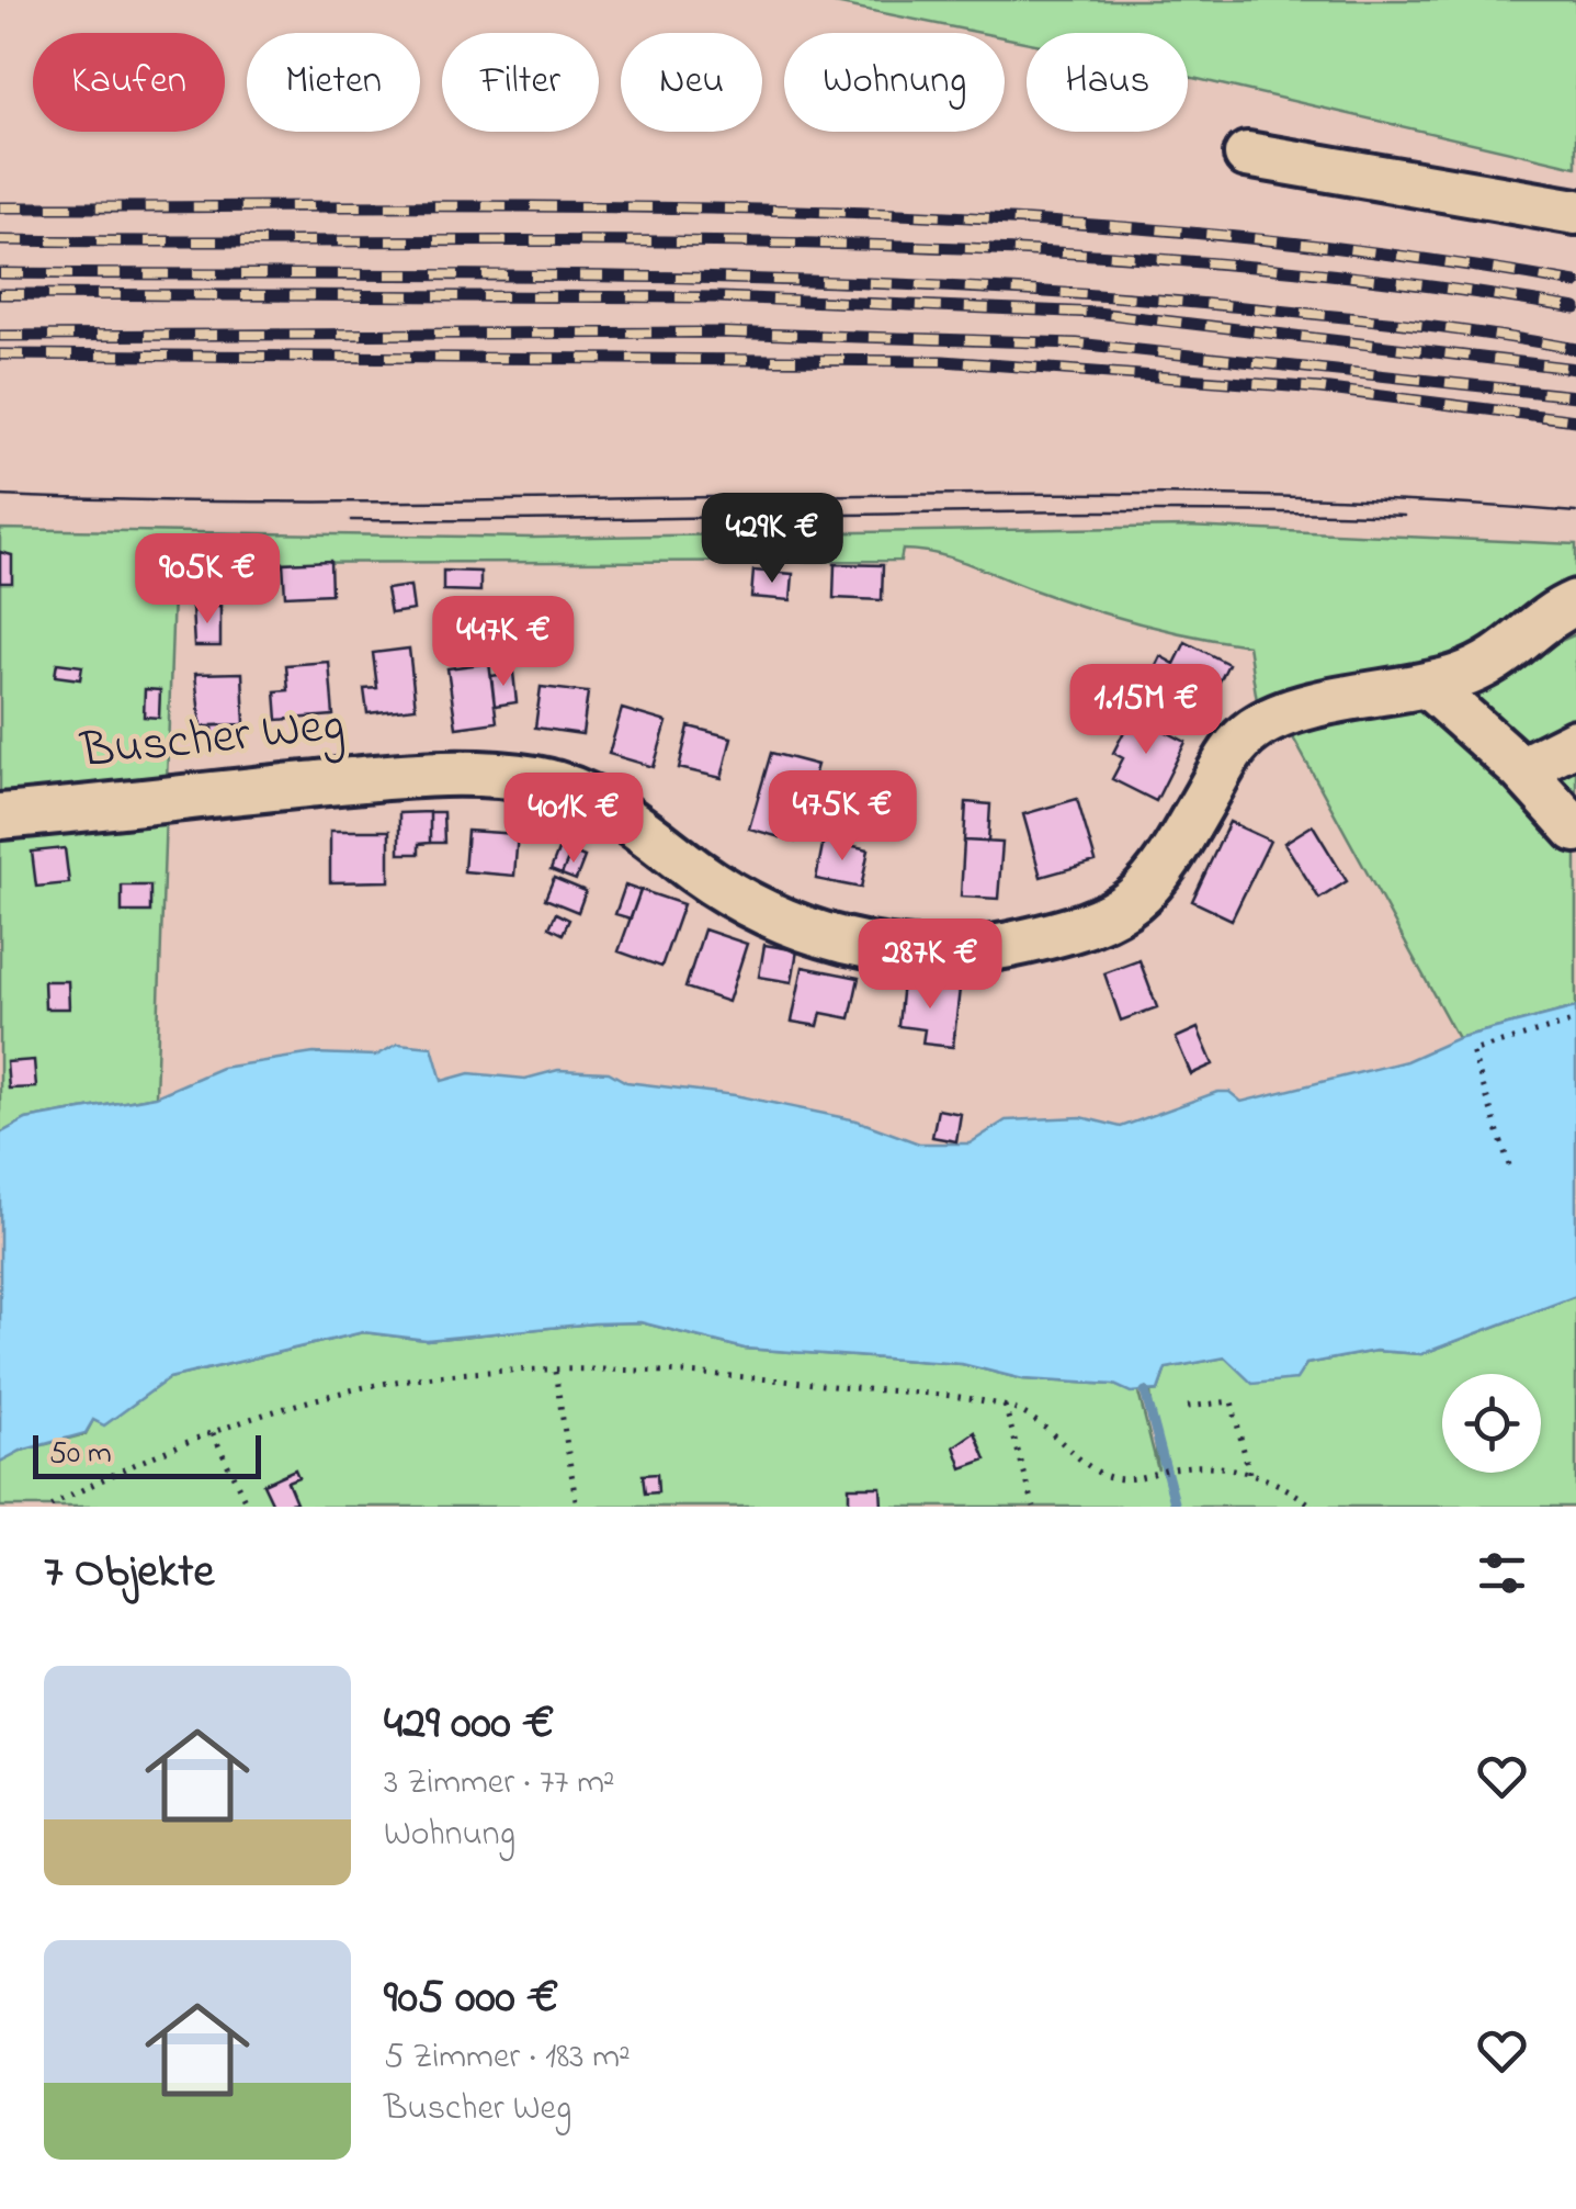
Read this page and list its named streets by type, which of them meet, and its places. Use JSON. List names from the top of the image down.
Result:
{
  "streets": {
    "street": ["Buscher Weg"]
  },
  "scale_bar": "50 m",
  "page": {
    "chip": [
      "Kaufen",
      "Mieten",
      "Filter",
      "Neu",
      "Wohnung",
      "Haus"
    ],
    "price": [
      "429K €",
      "905K €",
      "447K €",
      "1.15M €",
      "475K €",
      "401K €",
      "287K €"
    ],
    "scale": "50 m",
    "heading": "7 Objekte",
    "list": [
      {
        "name": "429 000 €",
        "note": "3 Zimmer · 77 m² · Wohnung"
      },
      {
        "name": "905 000 €",
        "note": "5 Zimmer · 183 m² · Buscher Weg"
      }
    ]
  }
}
